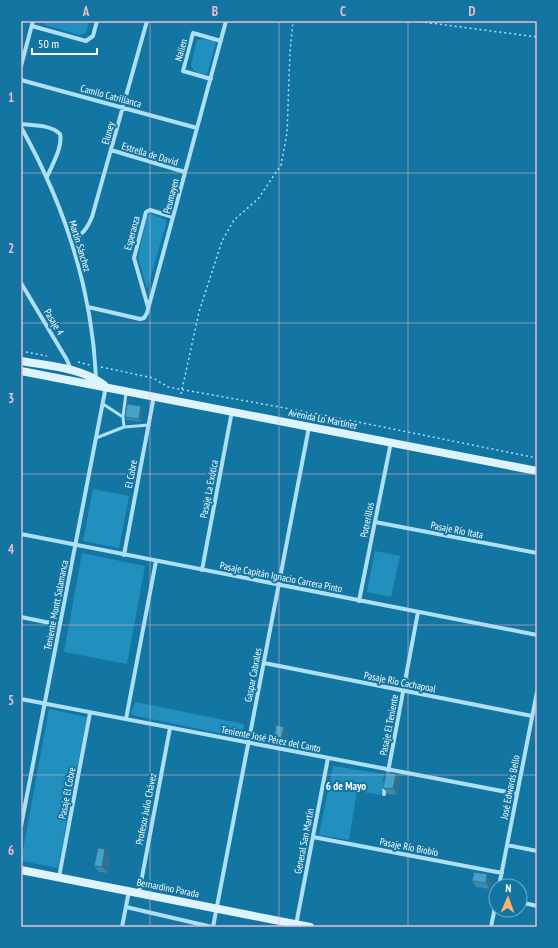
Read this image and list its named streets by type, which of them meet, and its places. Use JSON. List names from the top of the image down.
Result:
{
  "streets": {
    "main road": ["Avenida Lo Martínez", "Bernardino Parada"],
    "street": [
      "Nailen",
      "Camilo Catrillanca",
      "Eluney",
      "Estrella de David",
      "Peumayen",
      "Esperanza",
      "Martín Sánchez",
      "Pasaje 4",
      "El Cobre",
      "Pasaje La Exótica",
      "Potrerillos",
      "Pasaje Río Itata",
      "Pasaje Capitán Ignacio Carrera Pinto",
      "Teniente Montt Salamanca",
      "Gaspar Cabrales",
      "Pasaje Río Cachapoal",
      "Pasaje El Teniente",
      "Teniente José Pérez del Canto",
      "José Edwards Bello",
      "Pasaje El Cobre",
      "Profesor Julio Chávez",
      "General San Martín",
      "Pasaje Río Biobío"
    ]
  },
  "crossings": [
    ["Nailen", "Peumayen"],
    ["Camilo Catrillanca", "Eluney"],
    ["Camilo Catrillanca", "Peumayen"],
    ["Eluney", "Estrella de David"],
    ["Eluney", "Martín Sánchez"],
    ["Estrella de David", "Peumayen"],
    ["Peumayen", "Esperanza"],
    ["Martín Sánchez", "Avenida Lo Martínez"],
    ["Pasaje 4", "Avenida Lo Martínez"],
    ["Avenida Lo Martínez", "El Cobre"],
    ["Avenida Lo Martínez", "Pasaje La Exótica"],
    ["Avenida Lo Martínez", "Potrerillos"],
    ["Avenida Lo Martínez", "Teniente Montt Salamanca"],
    ["Avenida Lo Martínez", "Gaspar Cabrales"],
    ["El Cobre", "Pasaje Capitán Ignacio Carrera Pinto"],
    ["Pasaje La Exótica", "Pasaje Capitán Ignacio Carrera Pinto"],
    ["Potrerillos", "Pasaje Río Itata"],
    ["Potrerillos", "Pasaje Capitán Ignacio Carrera Pinto"],
    ["Pasaje Capitán Ignacio Carrera Pinto", "Teniente Montt Salamanca"],
    ["Pasaje Capitán Ignacio Carrera Pinto", "Gaspar Cabrales"],
    ["Pasaje Capitán Ignacio Carrera Pinto", "Pasaje El Teniente"],
    ["Teniente Montt Salamanca", "Teniente José Pérez del Canto"],
    ["Gaspar Cabrales", "Pasaje Río Cachapoal"],
    ["Gaspar Cabrales", "Teniente José Pérez del Canto"],
    ["Gaspar Cabrales", "Bernardino Parada"],
    ["Pasaje Río Cachapoal", "Pasaje El Teniente"],
    ["Pasaje Río Cachapoal", "José Edwards Bello"],
    ["Pasaje El Teniente", "Teniente José Pérez del Canto"],
    ["Teniente José Pérez del Canto", "José Edwards Bello"],
    ["Teniente José Pérez del Canto", "Pasaje El Cobre"],
    ["Teniente José Pérez del Canto", "Profesor Julio Chávez"],
    ["Teniente José Pérez del Canto", "General San Martín"],
    ["José Edwards Bello", "Pasaje Río Biobío"],
    ["Pasaje El Cobre", "Bernardino Parada"],
    ["Profesor Julio Chávez", "Bernardino Parada"],
    ["General San Martín", "Pasaje Río Biobío"],
    ["General San Martín", "Bernardino Parada"]
  ],
  "districts": ["6 de Mayo"],
  "scale_bar": "50 m",
  "north": "top",
  "grid": {
    "columns": [
      "A",
      "B",
      "C",
      "D"
    ],
    "rows": [
      "1",
      "2",
      "3",
      "4",
      "5",
      "6"
    ]
  }
}
